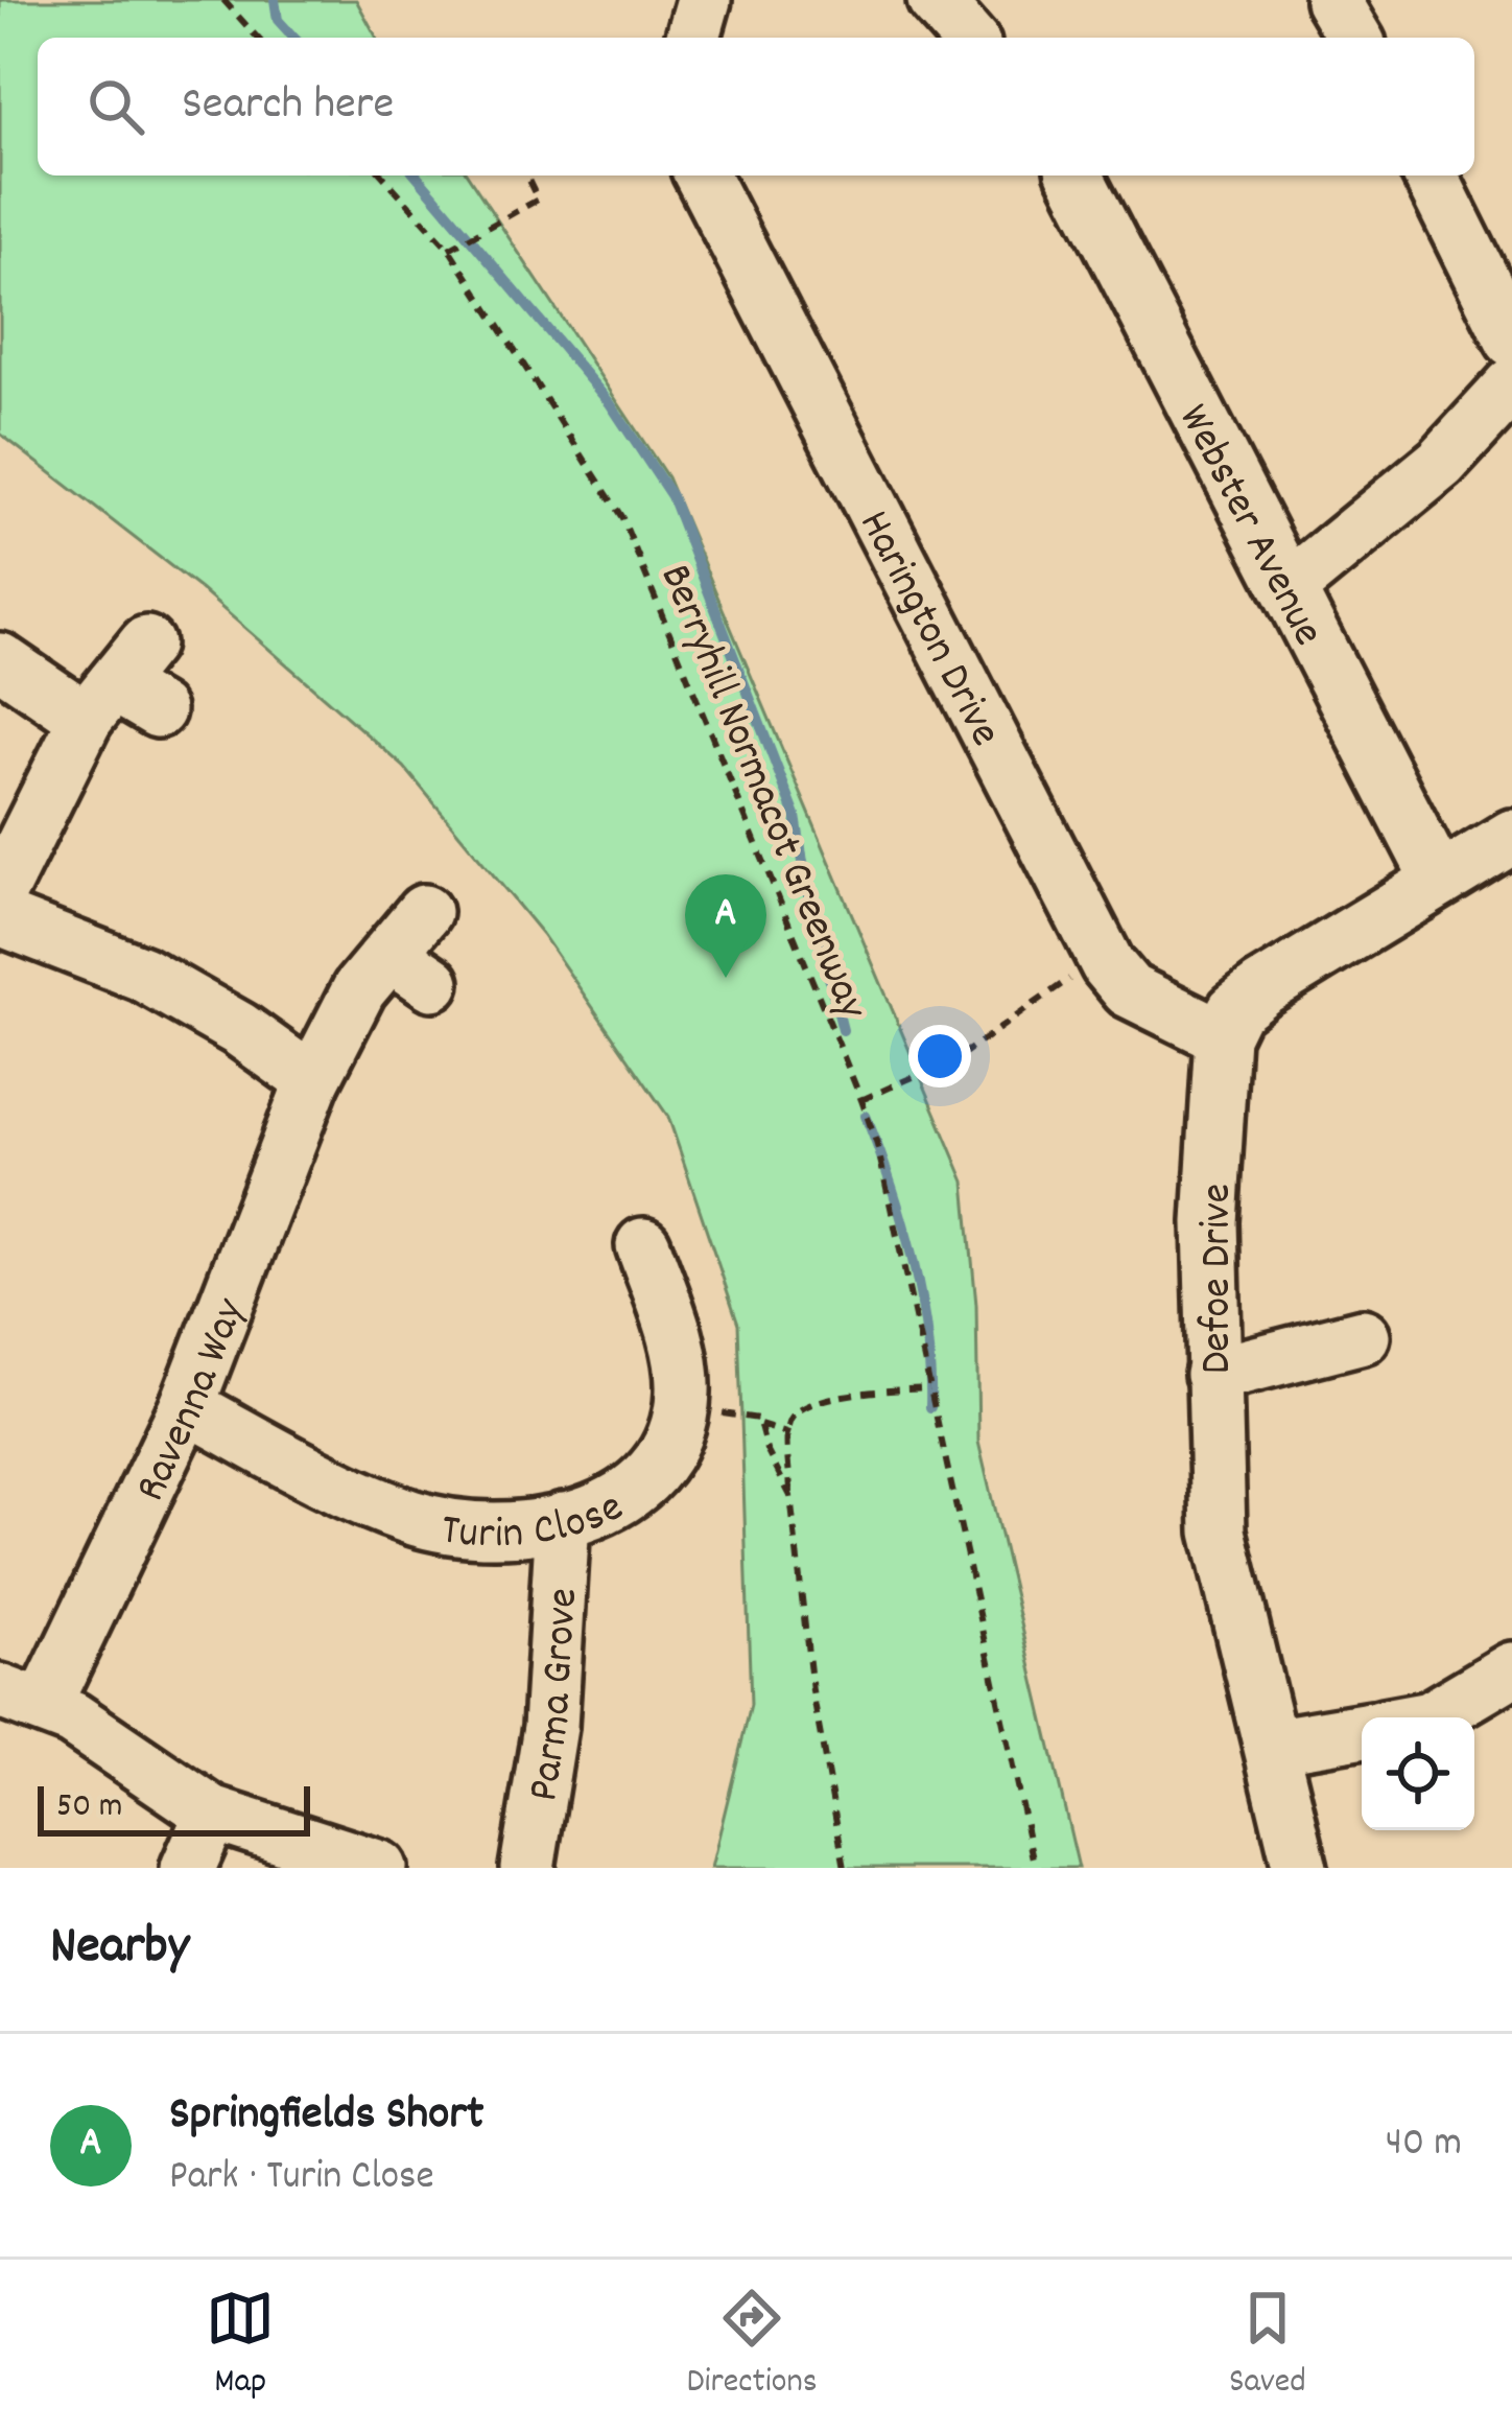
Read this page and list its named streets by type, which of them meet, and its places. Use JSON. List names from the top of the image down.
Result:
{
  "streets": {
    "street": [
      "Webster Avenue",
      "Harington Drive",
      "Defoe Drive",
      "Ravenna Way",
      "Turin Close",
      "Parma Grove"
    ],
    "path": ["Berryhill Normacot Greenway"]
  },
  "crossings": [
    ["Harington Drive", "Defoe Drive"],
    ["Ravenna Way", "Turin Close"],
    ["Turin Close", "Parma Grove"]
  ],
  "scale_bar": "50 m",
  "page": {
    "search": "Search here",
    "pins": "A",
    "scale": "50 m",
    "heading": "Nearby",
    "list": [
      {
        "mark": "A",
        "name": "Springfields Short",
        "note": "Park · Turin Close",
        "value": "40 m"
      }
    ],
    "nav": ["Map", "Directions", "Saved"]
  }
}
